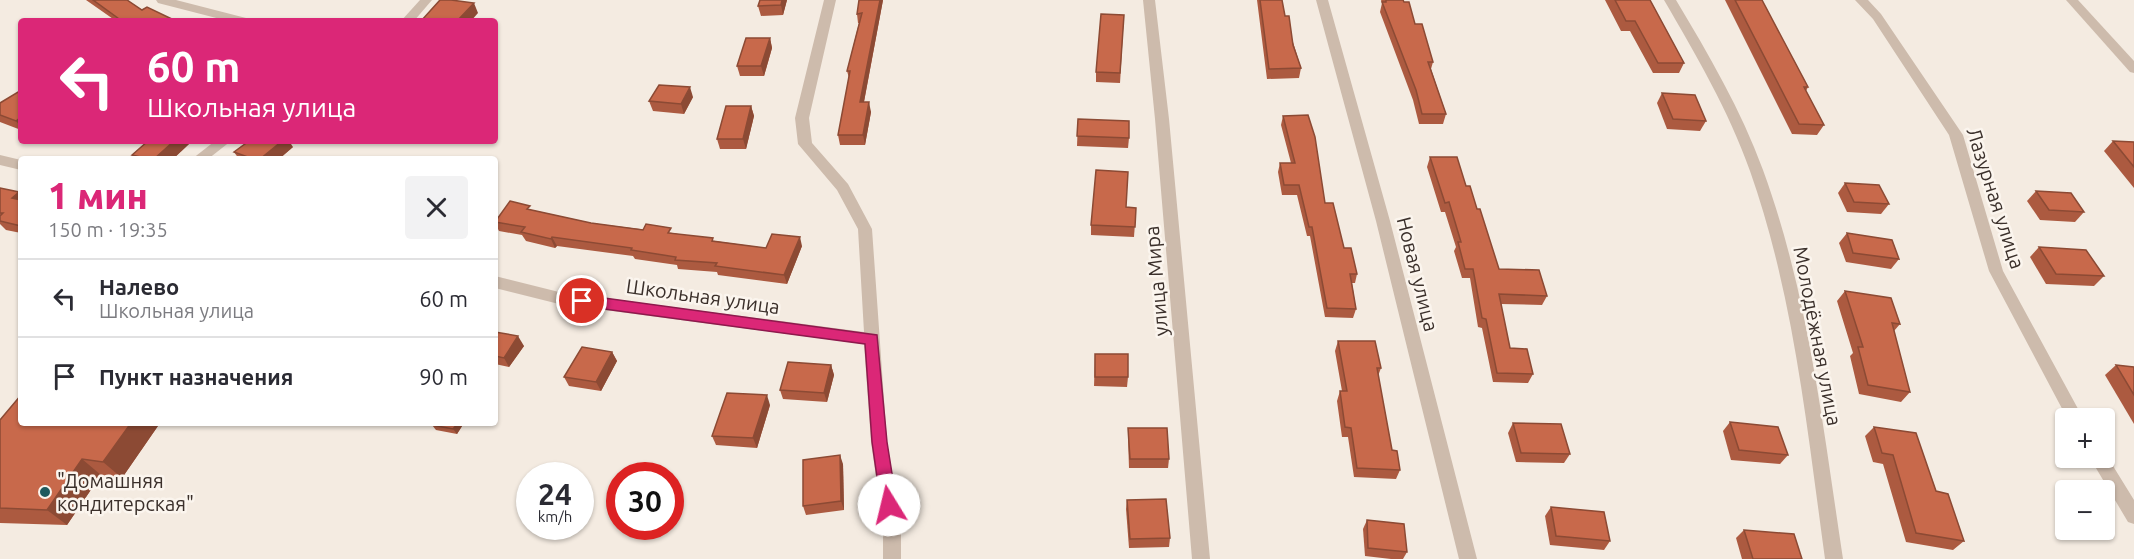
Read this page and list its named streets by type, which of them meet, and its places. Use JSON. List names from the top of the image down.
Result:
{
  "streets": {
    "street": [
      "Лазурная улица",
      "Новая улица",
      "улица Мира",
      "Школьная улица",
      "Молодёжная улица"
    ]
  },
  "places": ["\"Домашняя кондитерская\""],
  "page": {
    "turn": ["60 m", "Школьная улица"],
    "heading": ["1 мин", "150 m · 19:35"],
    "list": [
      {
        "name": "Налево",
        "note": "Школьная улица",
        "value": "60 m"
      },
      {
        "name": "Пункт назначения",
        "value": "90 m"
      }
    ],
    "map_buttons": ["+", "−"],
    "speed": "24 km/h",
    "limit": "30"
  }
}
